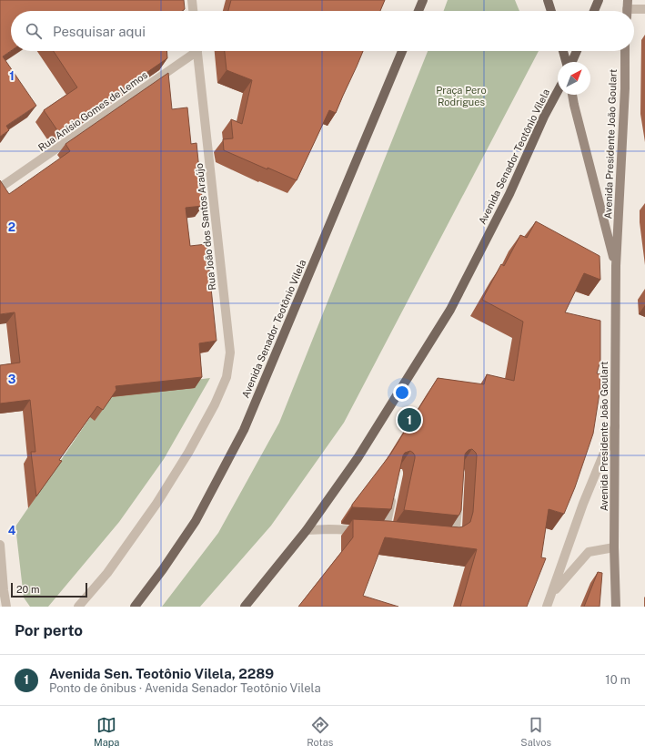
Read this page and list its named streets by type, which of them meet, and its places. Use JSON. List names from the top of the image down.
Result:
{
  "streets": {
    "main road": ["Avenida Presidente João Goulart", "Avenida Senador Teotônio Vilela"],
    "street": ["Rua Anísio Gomes de Lemos", "Rua João dos Santos Araújo"]
  },
  "parks": ["Praça Pero Rodrigues"],
  "scale_bar": "20 m",
  "north": "top right",
  "page": {
    "search": "Pesquisar aqui",
    "pins": "1",
    "scale": "20 m",
    "heading": "Por perto",
    "list": [
      {
        "mark": "1",
        "name": "Avenida Sen. Teotônio Vilela, 2289",
        "note": "Ponto de ônibus · Avenida Senador Teotônio Vilela",
        "value": "10 m"
      }
    ],
    "nav": ["Mapa", "Rotas", "Salvos"]
  },
  "grid": {
    "rows": [
      "1",
      "2",
      "3",
      "4"
    ]
  }
}
